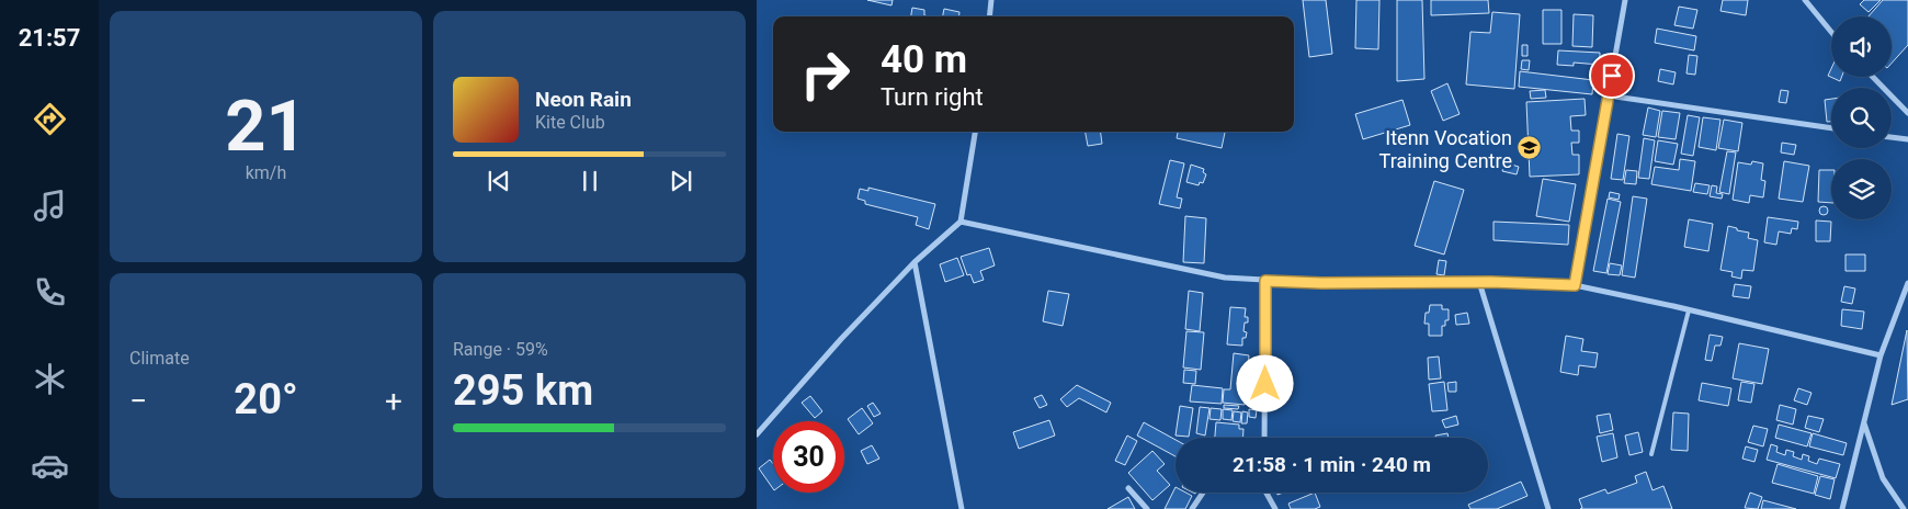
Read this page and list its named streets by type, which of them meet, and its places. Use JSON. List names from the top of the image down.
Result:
{
  "places": {
    "school or university": ["Itenn Vocation Training Centre"]
  },
  "page": {
    "tabs": "21:57",
    "tile": [
      ["21", "km/h"],
      "Climate",
      ["Range · 59%", "295 km"]
    ],
    "turn": ["40 m", "Turn right"],
    "song": ["Neon Rain", "Kite Club"],
    "heat": ["−", "20°", "+"],
    "limit": "30",
    "trip": "21:58 · 1 min · 240 m"
  }
}
